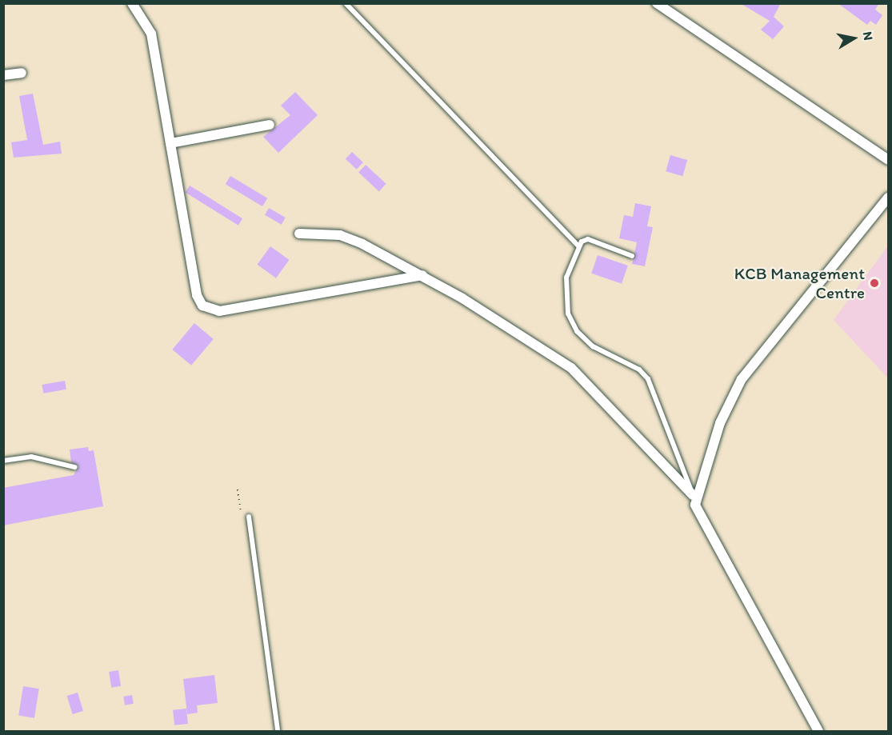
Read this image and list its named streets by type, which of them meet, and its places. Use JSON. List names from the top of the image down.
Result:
{
  "places": ["KCB Management Centre"],
  "north": "right"
}
